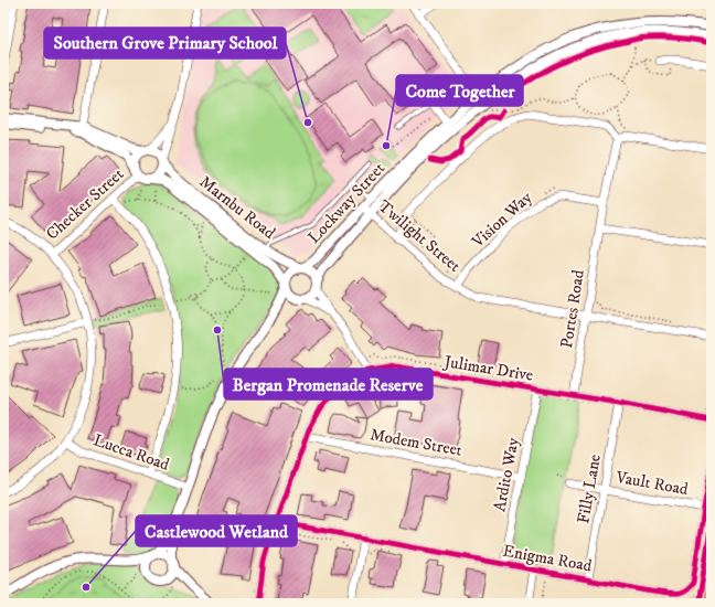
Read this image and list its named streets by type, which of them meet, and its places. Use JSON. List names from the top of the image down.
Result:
{
  "streets": {
    "street": [
      "Lockway Street",
      "Checker Street",
      "Marnbu Road",
      "Vision Way",
      "Twilight Street",
      "Portes Road",
      "Julimar Drive",
      "Modem Street",
      "Lucca Road",
      "Ardito Way",
      "Vault Road",
      "Filly Lane",
      "Enigma Road"
    ]
  },
  "crossings": [
    ["Lockway Street", "Marnbu Road"],
    ["Lockway Street", "Twilight Street"],
    ["Checker Street", "Marnbu Road"],
    ["Vision Way", "Twilight Street"],
    ["Vision Way", "Portes Road"],
    ["Twilight Street", "Portes Road"],
    ["Portes Road", "Julimar Drive"],
    ["Julimar Drive", "Modem Street"],
    ["Julimar Drive", "Ardito Way"],
    ["Julimar Drive", "Filly Lane"],
    ["Julimar Drive", "Enigma Road"],
    ["Modem Street", "Ardito Way"],
    ["Ardito Way", "Enigma Road"],
    ["Vault Road", "Filly Lane"],
    ["Vault Road", "Enigma Road"],
    ["Filly Lane", "Enigma Road"]
  ],
  "places": [
    "Southern Grove Primary School",
    "Come Together",
    "Bergan Promenade Reserve",
    "Castlewood Wetland"
  ]
}
